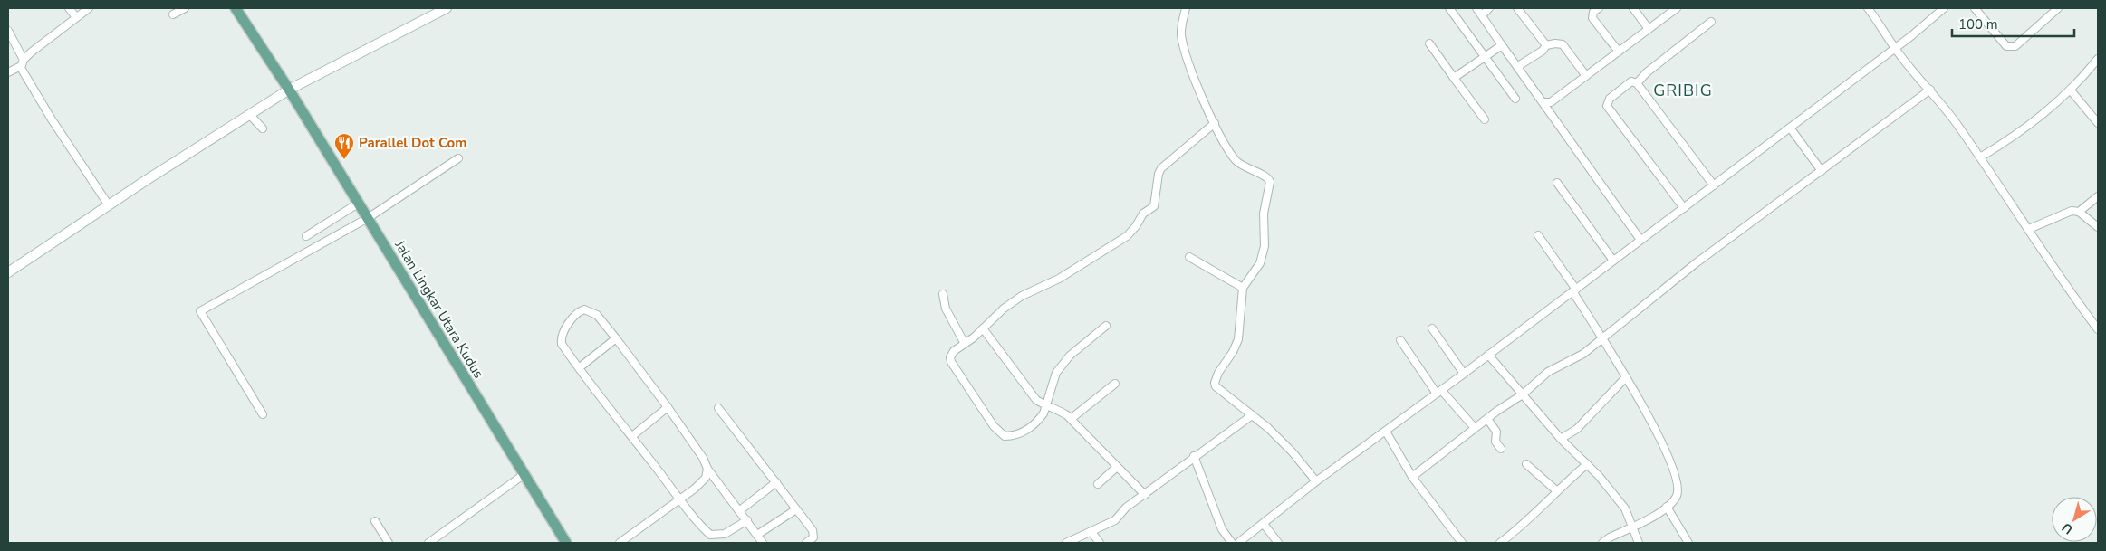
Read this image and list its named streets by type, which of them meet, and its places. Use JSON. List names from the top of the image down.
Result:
{
  "streets": {
    "main road": ["Jalan Lingkar Utara Kudus"]
  },
  "districts": ["GRIBIG"],
  "places": {
    "restaurant": ["Parallel Dot Com"]
  },
  "scale_bar": "100 m",
  "north": "bottom left"
}
